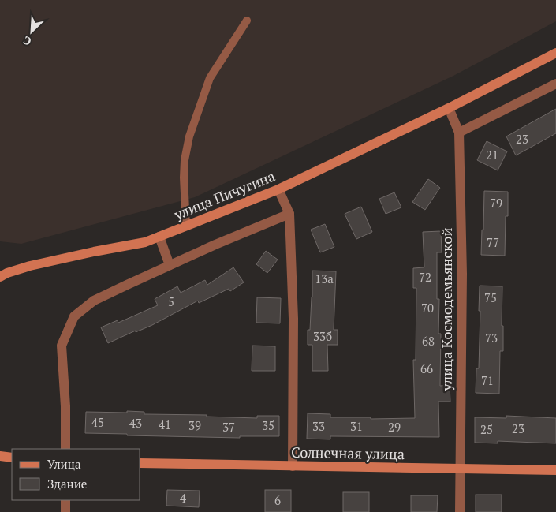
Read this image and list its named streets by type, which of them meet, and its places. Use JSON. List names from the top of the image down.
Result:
{
  "streets": {
    "street": ["улица Пичугина", "улица Космодемьянской", "Солнечная улица"]
  },
  "crossings": [
    ["улица Пичугина", "улица Космодемьянской"],
    ["улица Космодемьянской", "Солнечная улица"]
  ],
  "house_numbers": [
    "23",
    "21",
    "79",
    "77",
    "72",
    "13а",
    "75",
    "5",
    "70",
    "33б",
    "73",
    "68",
    "66",
    "71",
    "45",
    "43",
    "41",
    "39",
    "35",
    "33",
    "31",
    "37",
    "29",
    "23",
    "25",
    "4",
    "6"
  ],
  "legend": ["Улица", "Здание"],
  "north": "bottom left"
}
